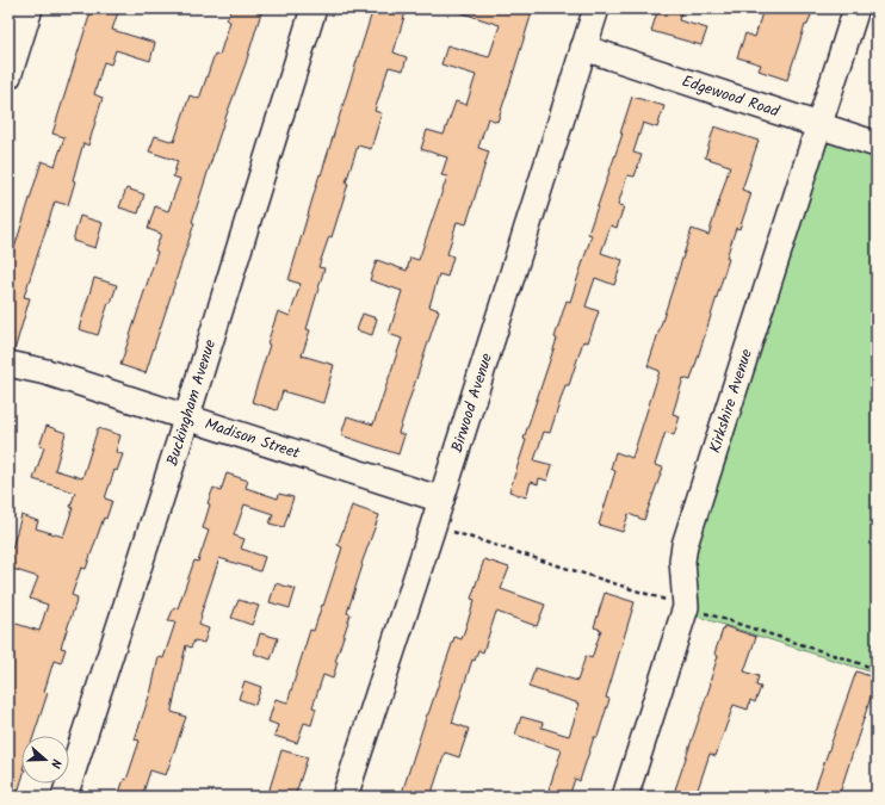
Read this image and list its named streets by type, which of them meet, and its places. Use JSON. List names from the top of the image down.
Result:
{
  "streets": {
    "street": [
      "Edgewood Road",
      "Kirkshire Avenue",
      "Buckingham Avenue",
      "Birwood Avenue",
      "Madison Street"
    ]
  },
  "crossings": [
    ["Edgewood Road", "Kirkshire Avenue"],
    ["Edgewood Road", "Birwood Avenue"],
    ["Buckingham Avenue", "Madison Street"],
    ["Birwood Avenue", "Madison Street"]
  ],
  "north": "right"
}
